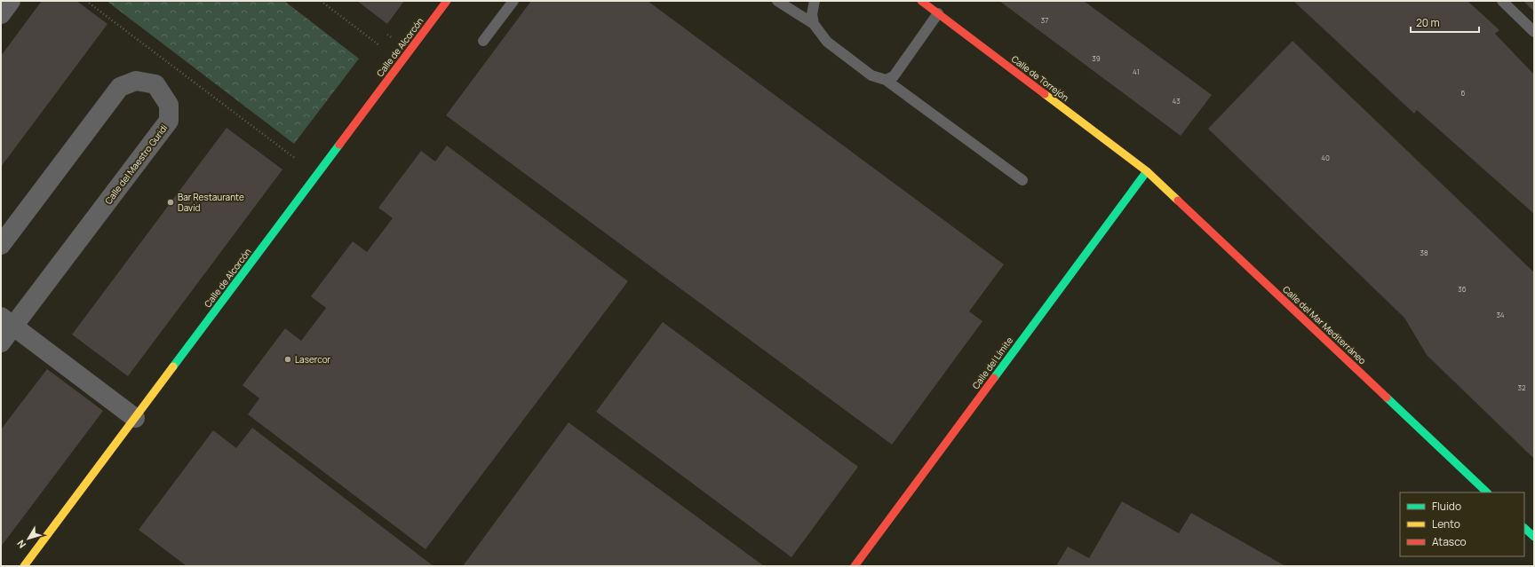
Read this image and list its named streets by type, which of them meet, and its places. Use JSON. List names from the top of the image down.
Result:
{
  "streets": {
    "street": [
      "Calle de Alcorcón",
      "Calle de Torrejón",
      "Calle del Maestro Guridi",
      "Calle del Mar Mediterráneo",
      "Calle del Límite"
    ]
  },
  "crossings": [
    ["Calle de Torrejón", "Calle del Mar Mediterráneo"],
    ["Calle de Torrejón", "Calle del Límite"],
    ["Calle del Mar Mediterráneo", "Calle del Límite"]
  ],
  "places": ["Bar Restaurante David", "Lasercor"],
  "house_numbers": [
    "37",
    "39",
    "41",
    "6",
    "43",
    "40",
    "38",
    "36",
    "34",
    "32"
  ],
  "legend": ["Fluido", "Lento", "Atasco"],
  "scale_bar": "20 m",
  "north": "bottom left"
}
